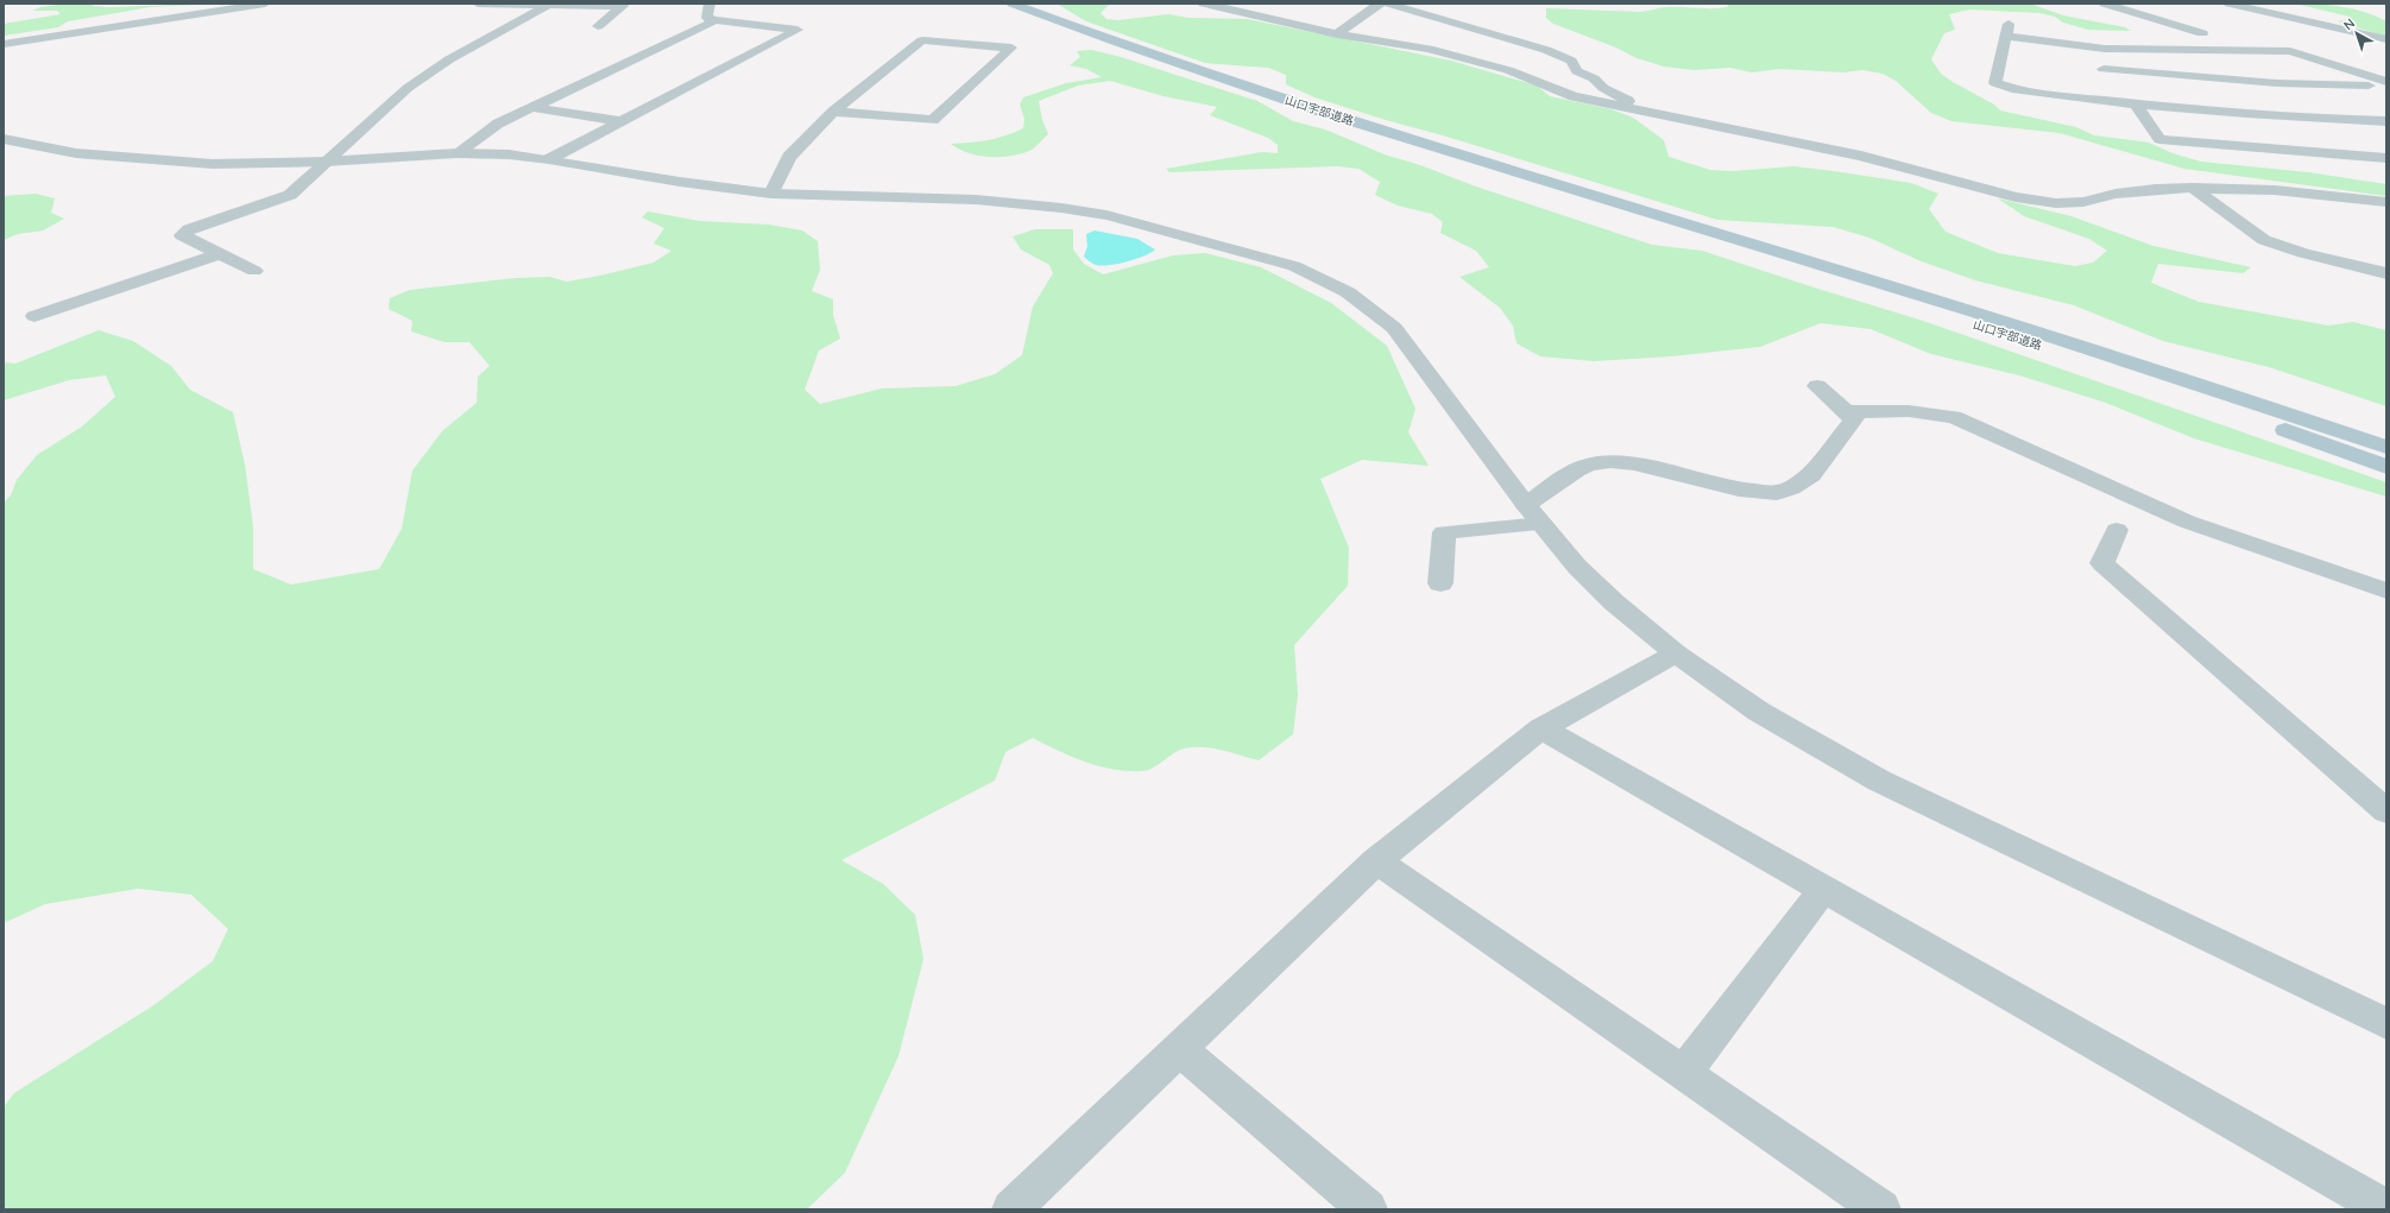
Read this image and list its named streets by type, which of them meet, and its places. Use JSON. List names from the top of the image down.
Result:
{
  "streets": {
    "main road": ["山口宇部道路"]
  },
  "north": "top left"
}
